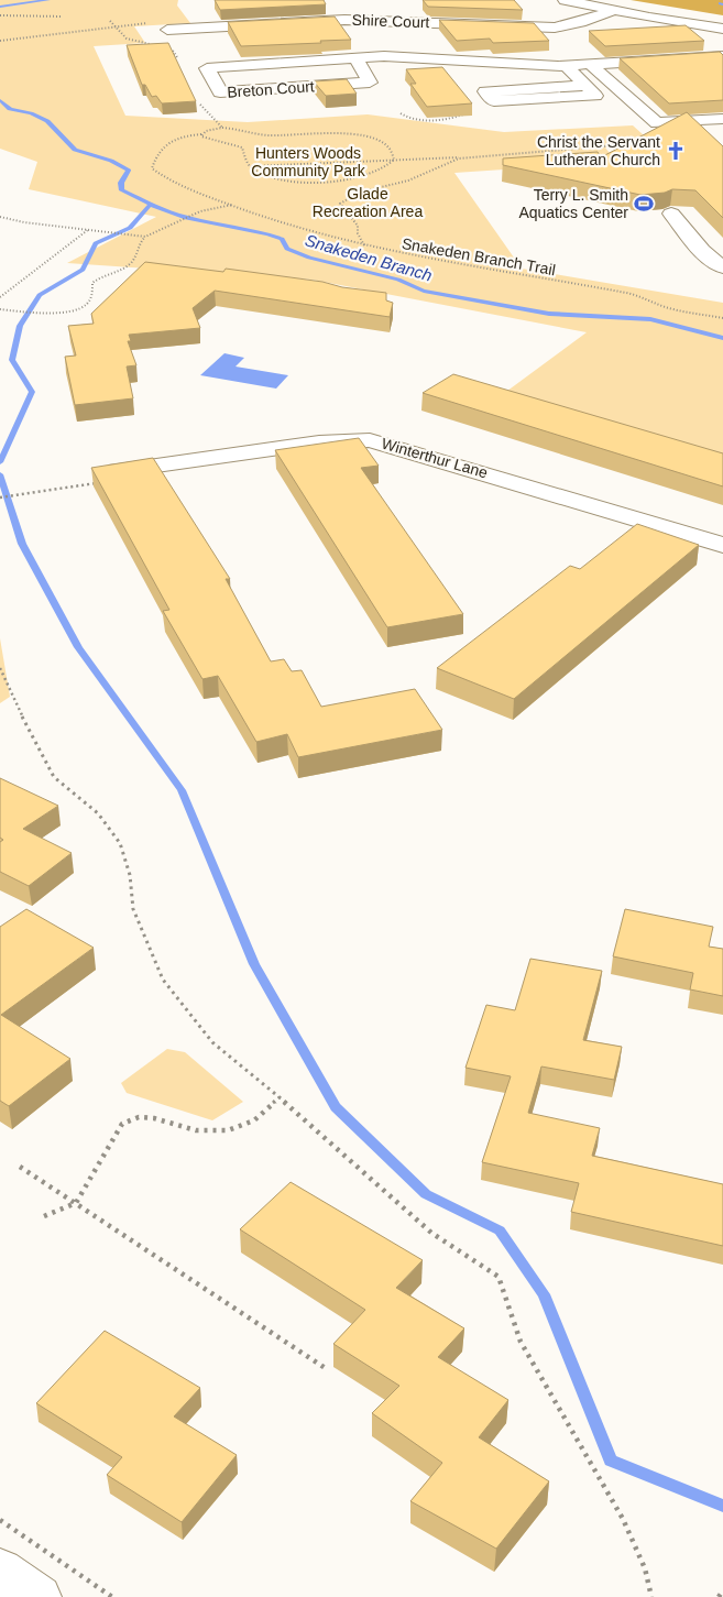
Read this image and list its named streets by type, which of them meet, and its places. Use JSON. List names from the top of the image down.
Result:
{
  "streets": {
    "street": ["Shire Court", "Breton Court", "Winterthur Lane"],
    "path": ["Snakeden Branch Trail"]
  },
  "water": ["Snakeden Branch"],
  "parks": ["Hunters Woods Community Park", "Glade Recreation Area"],
  "places": {
    "church": ["Christ the Servant Lutheran Church"],
    "sports": ["Terry L. Smith Aquatics Center"]
  }
}
